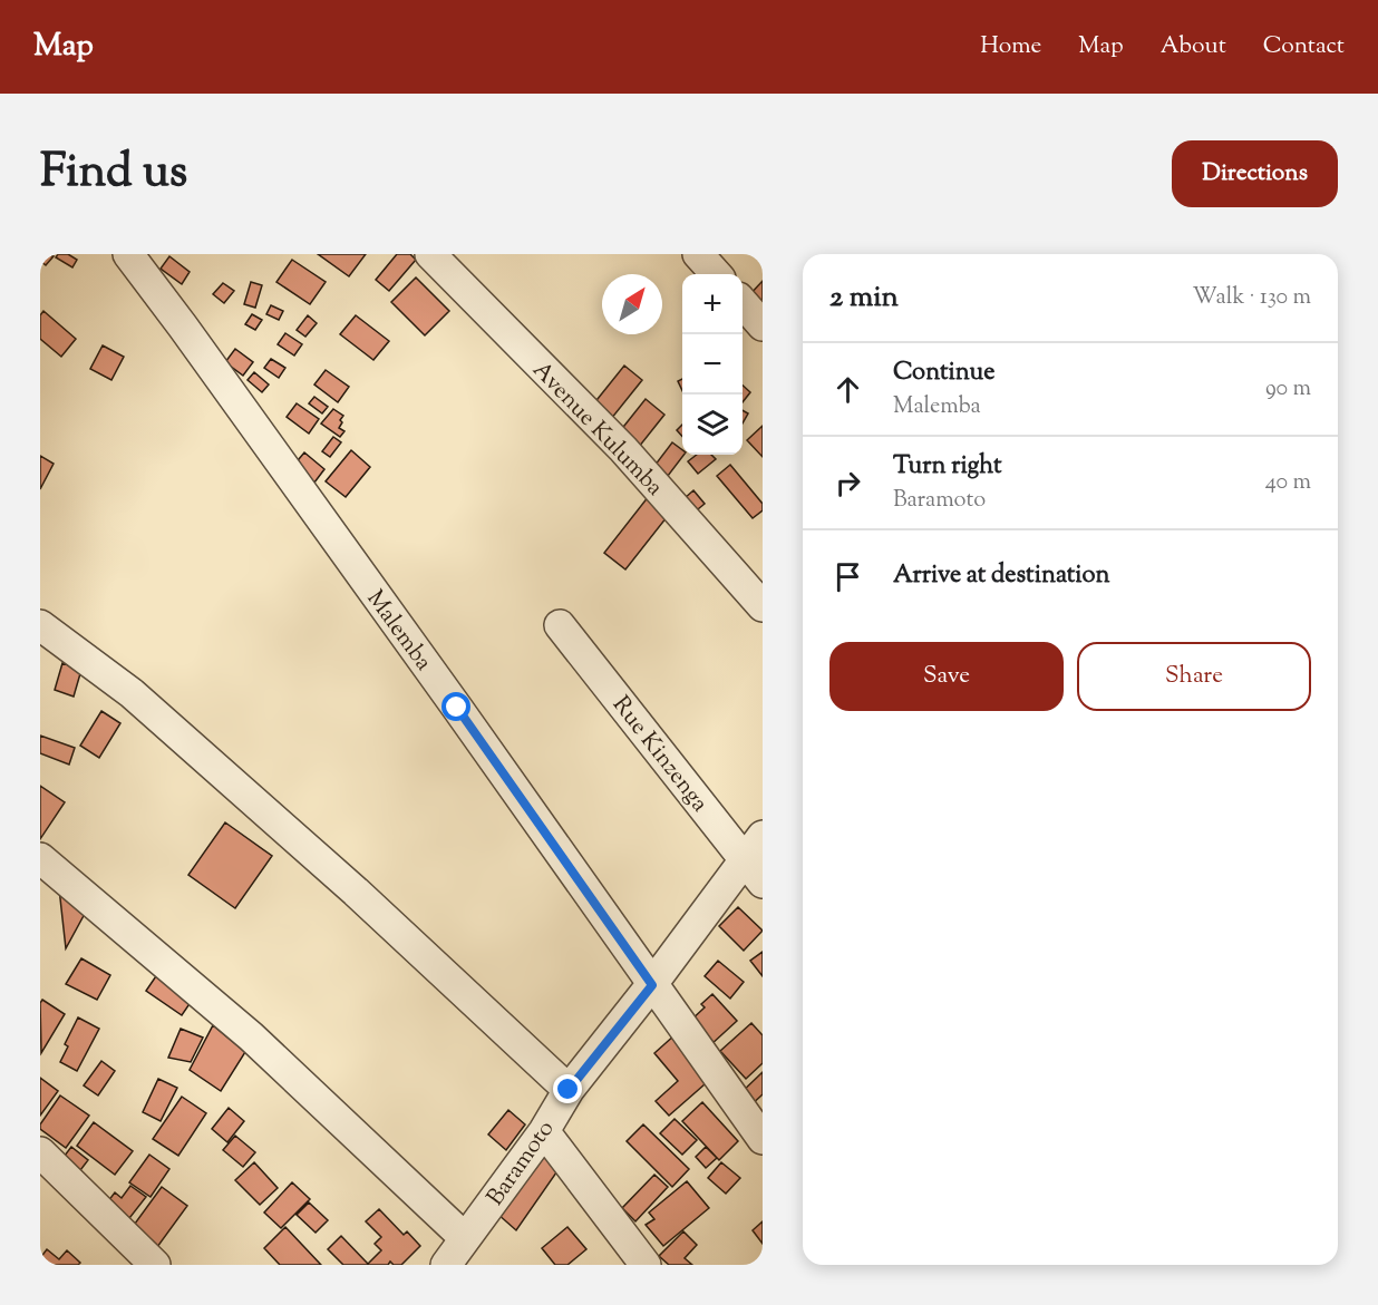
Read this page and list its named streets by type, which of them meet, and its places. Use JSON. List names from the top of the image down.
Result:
{
  "streets": {
    "street": [
      "Avenue Kulumba",
      "Malemba",
      "Rue Kinzenga",
      "Baramoto"
    ]
  },
  "crossings": [
    ["Malemba", "Baramoto"],
    ["Rue Kinzenga", "Baramoto"]
  ],
  "north": "top right",
  "page": {
    "header": "Map",
    "nav": [
      "Home",
      "Map",
      "About",
      "Contact"
    ],
    "title": "Find us",
    "buttons": [
      "Directions",
      ["Save", "Share"]
    ],
    "heading": ["2 min", "Walk · 130 m"],
    "map_buttons": ["+", "−"],
    "list": [
      ["Continue", "Malemba", "90 m"],
      ["Turn right", "Baramoto", "40 m"],
      "Arrive at destination"
    ]
  }
}
